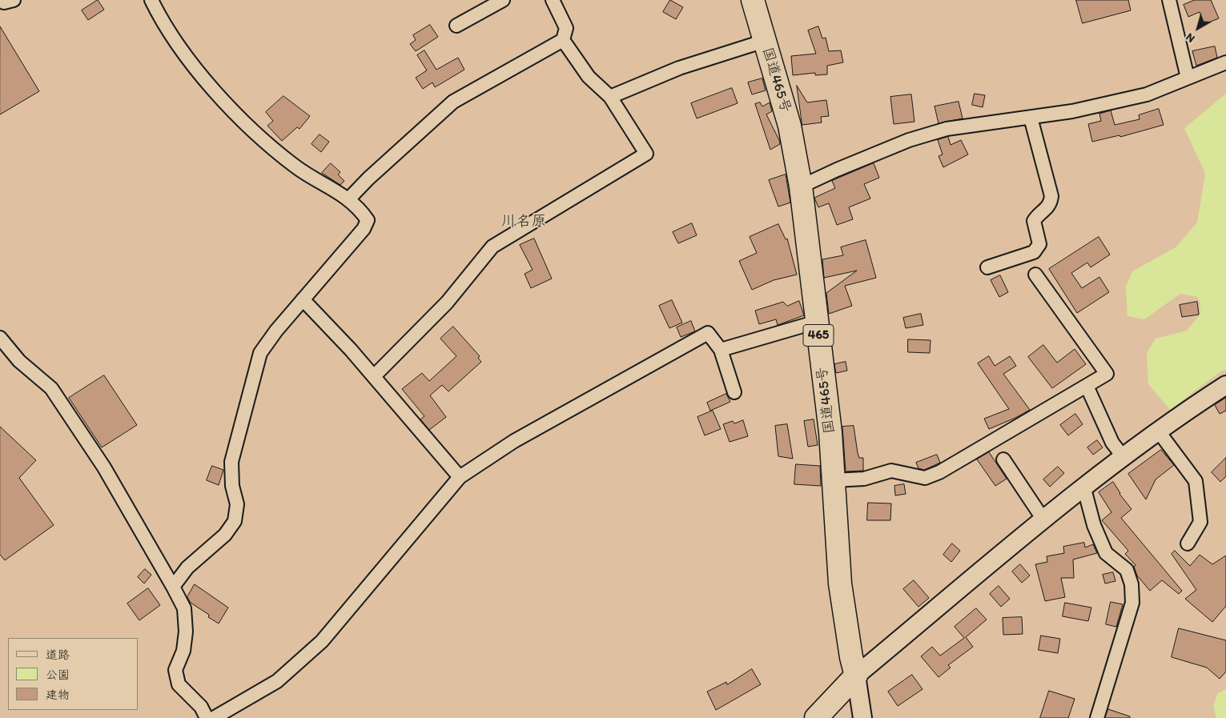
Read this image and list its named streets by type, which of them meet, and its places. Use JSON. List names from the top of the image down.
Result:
{
  "streets": {
    "highway": ["国道465号", "465"]
  },
  "districts": ["川名原"],
  "legend": ["道路", "公園", "建物"],
  "north": "bottom left"
}
